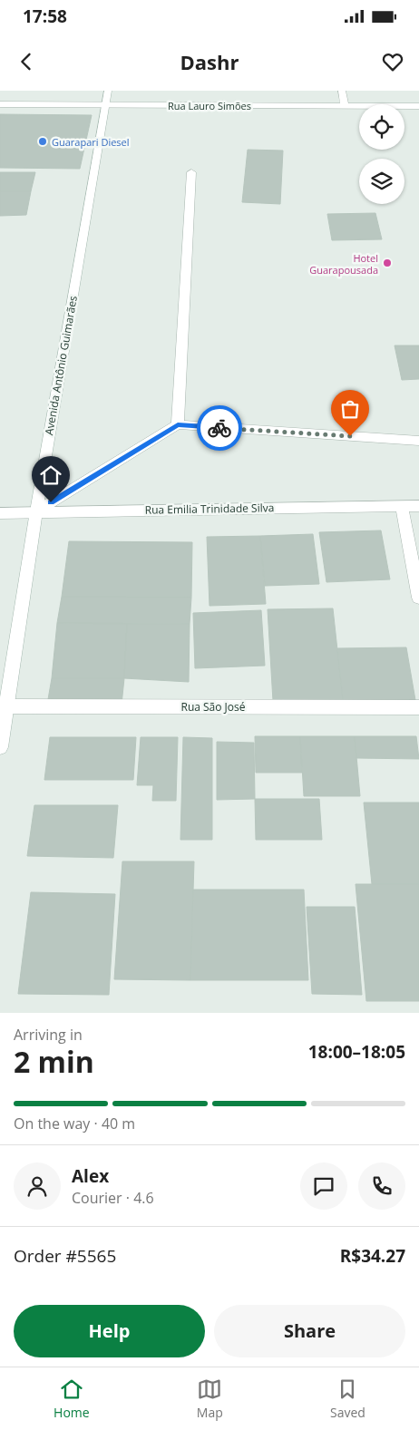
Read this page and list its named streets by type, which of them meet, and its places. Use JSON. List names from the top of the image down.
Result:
{
  "streets": {
    "street": [
      "Rua Lauro Simões",
      "Avenida Antônio Guimarães",
      "Rua Emilia Trinidade Silva",
      "Rua São José"
    ]
  },
  "crossings": [
    ["Rua Lauro Simões", "Avenida Antônio Guimarães"],
    ["Avenida Antônio Guimarães", "Rua Emilia Trinidade Silva"],
    ["Avenida Antônio Guimarães", "Rua São José"]
  ],
  "places": ["Guarapari Diesel", "Hotel Guarapousada"],
  "page": {
    "status": "17:58",
    "header": "Dashr",
    "heading": ["2 min", "Arriving in", "18:00–18:05"],
    "panel": [
      "Alex",
      "Courier · 4.6",
      "Order #5565",
      "R$34.27"
    ],
    "bar": "On the way · 40 m",
    "buttons": ["Help", "Share"],
    "tabs": ["Home", "Map", "Saved"]
  }
}
